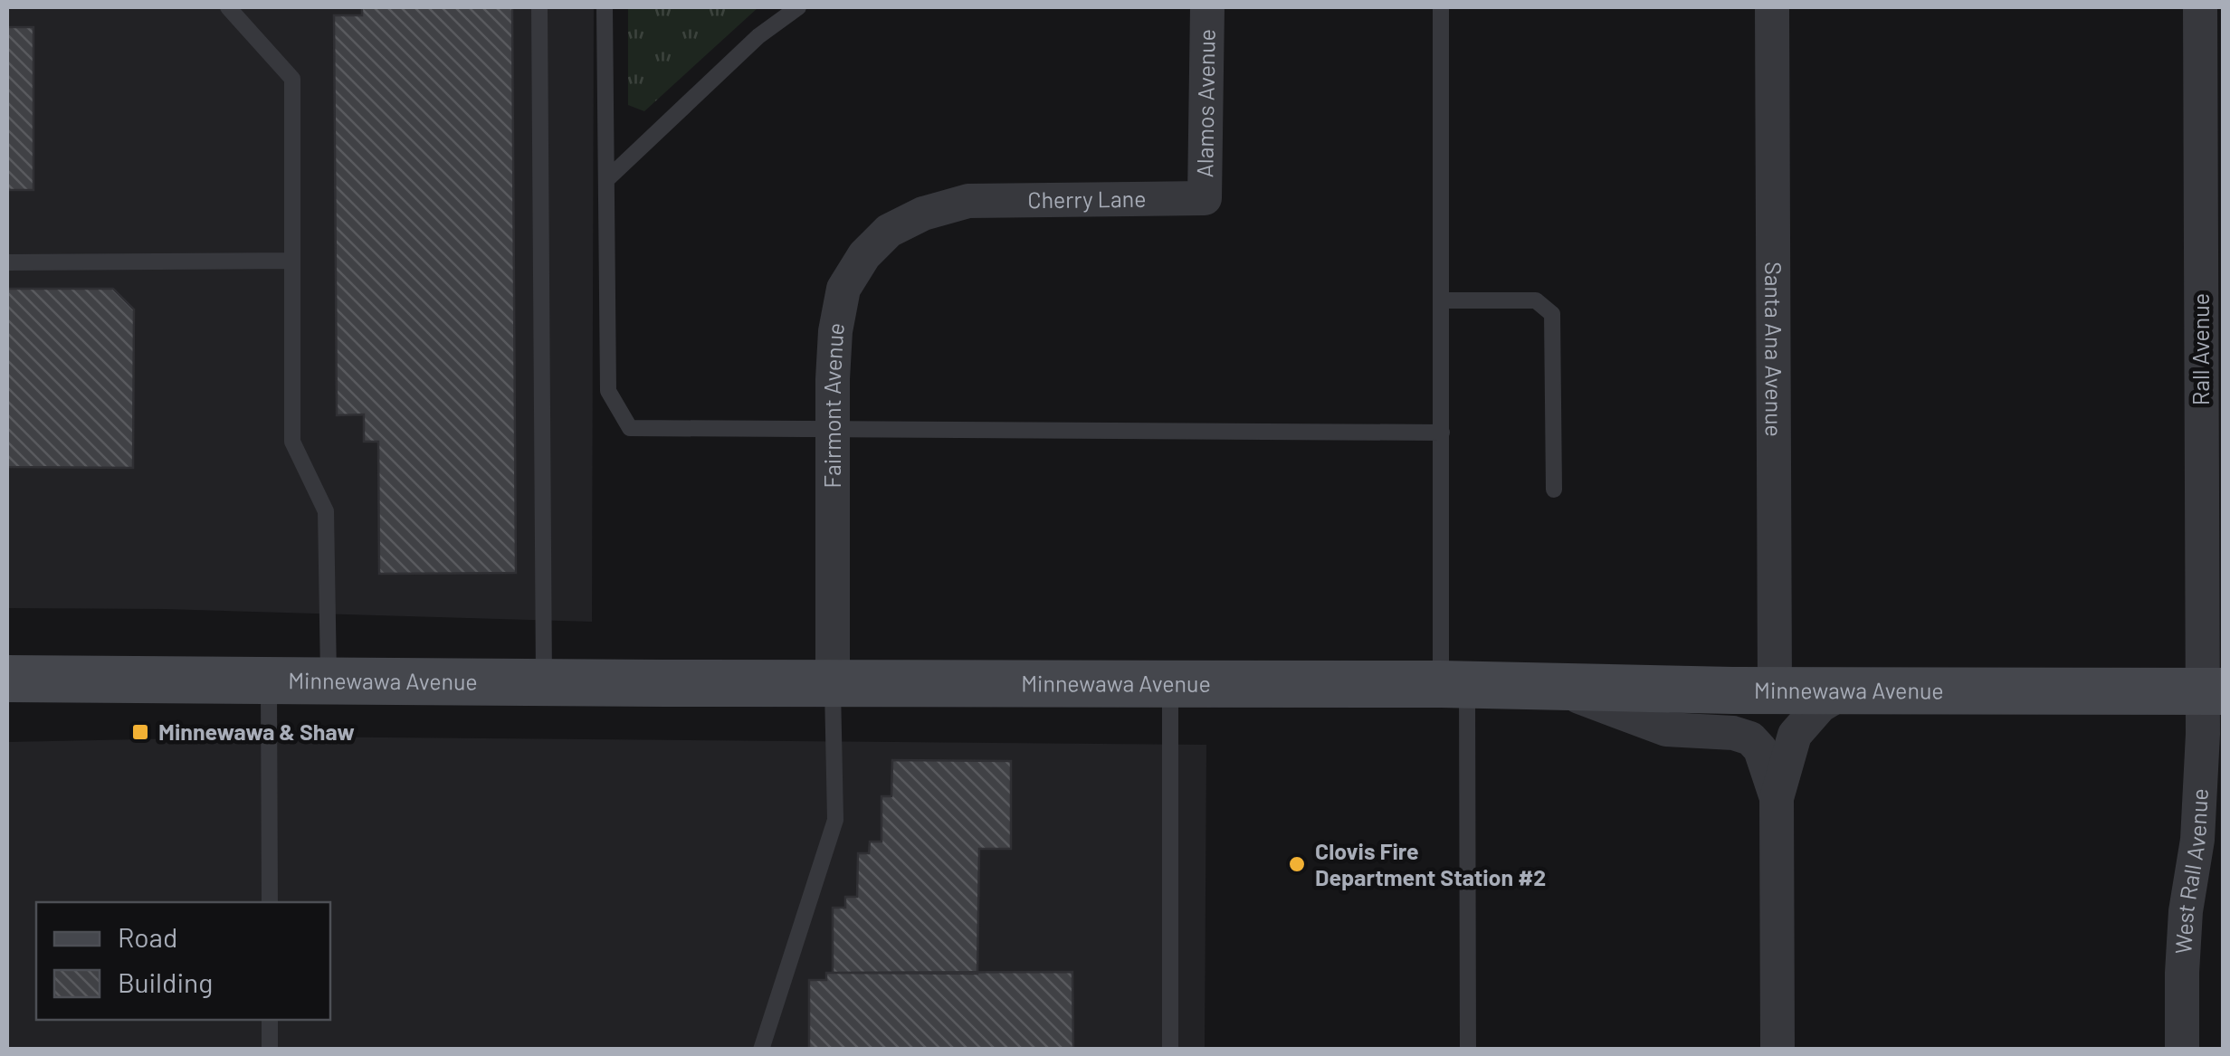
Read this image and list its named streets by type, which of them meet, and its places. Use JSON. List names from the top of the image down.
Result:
{
  "streets": {
    "street": [
      "Alamos Avenue",
      "Cherry Lane",
      "Santa Ana Avenue",
      "Rall Avenue",
      "Fairmont Avenue",
      "Minnewawa Avenue",
      "West Rall Avenue"
    ]
  },
  "crossings": [
    ["Alamos Avenue", "Cherry Lane"],
    ["Cherry Lane", "Fairmont Avenue"],
    ["Santa Ana Avenue", "Minnewawa Avenue"],
    ["Rall Avenue", "Minnewawa Avenue"],
    ["Rall Avenue", "West Rall Avenue"],
    ["Fairmont Avenue", "Minnewawa Avenue"],
    ["Minnewawa Avenue", "West Rall Avenue"]
  ],
  "places": {
    "transit": ["Minnewawa & Shaw"],
    "other": ["Clovis Fire Department Station #2"]
  },
  "legend": ["Road", "Building"]
}
